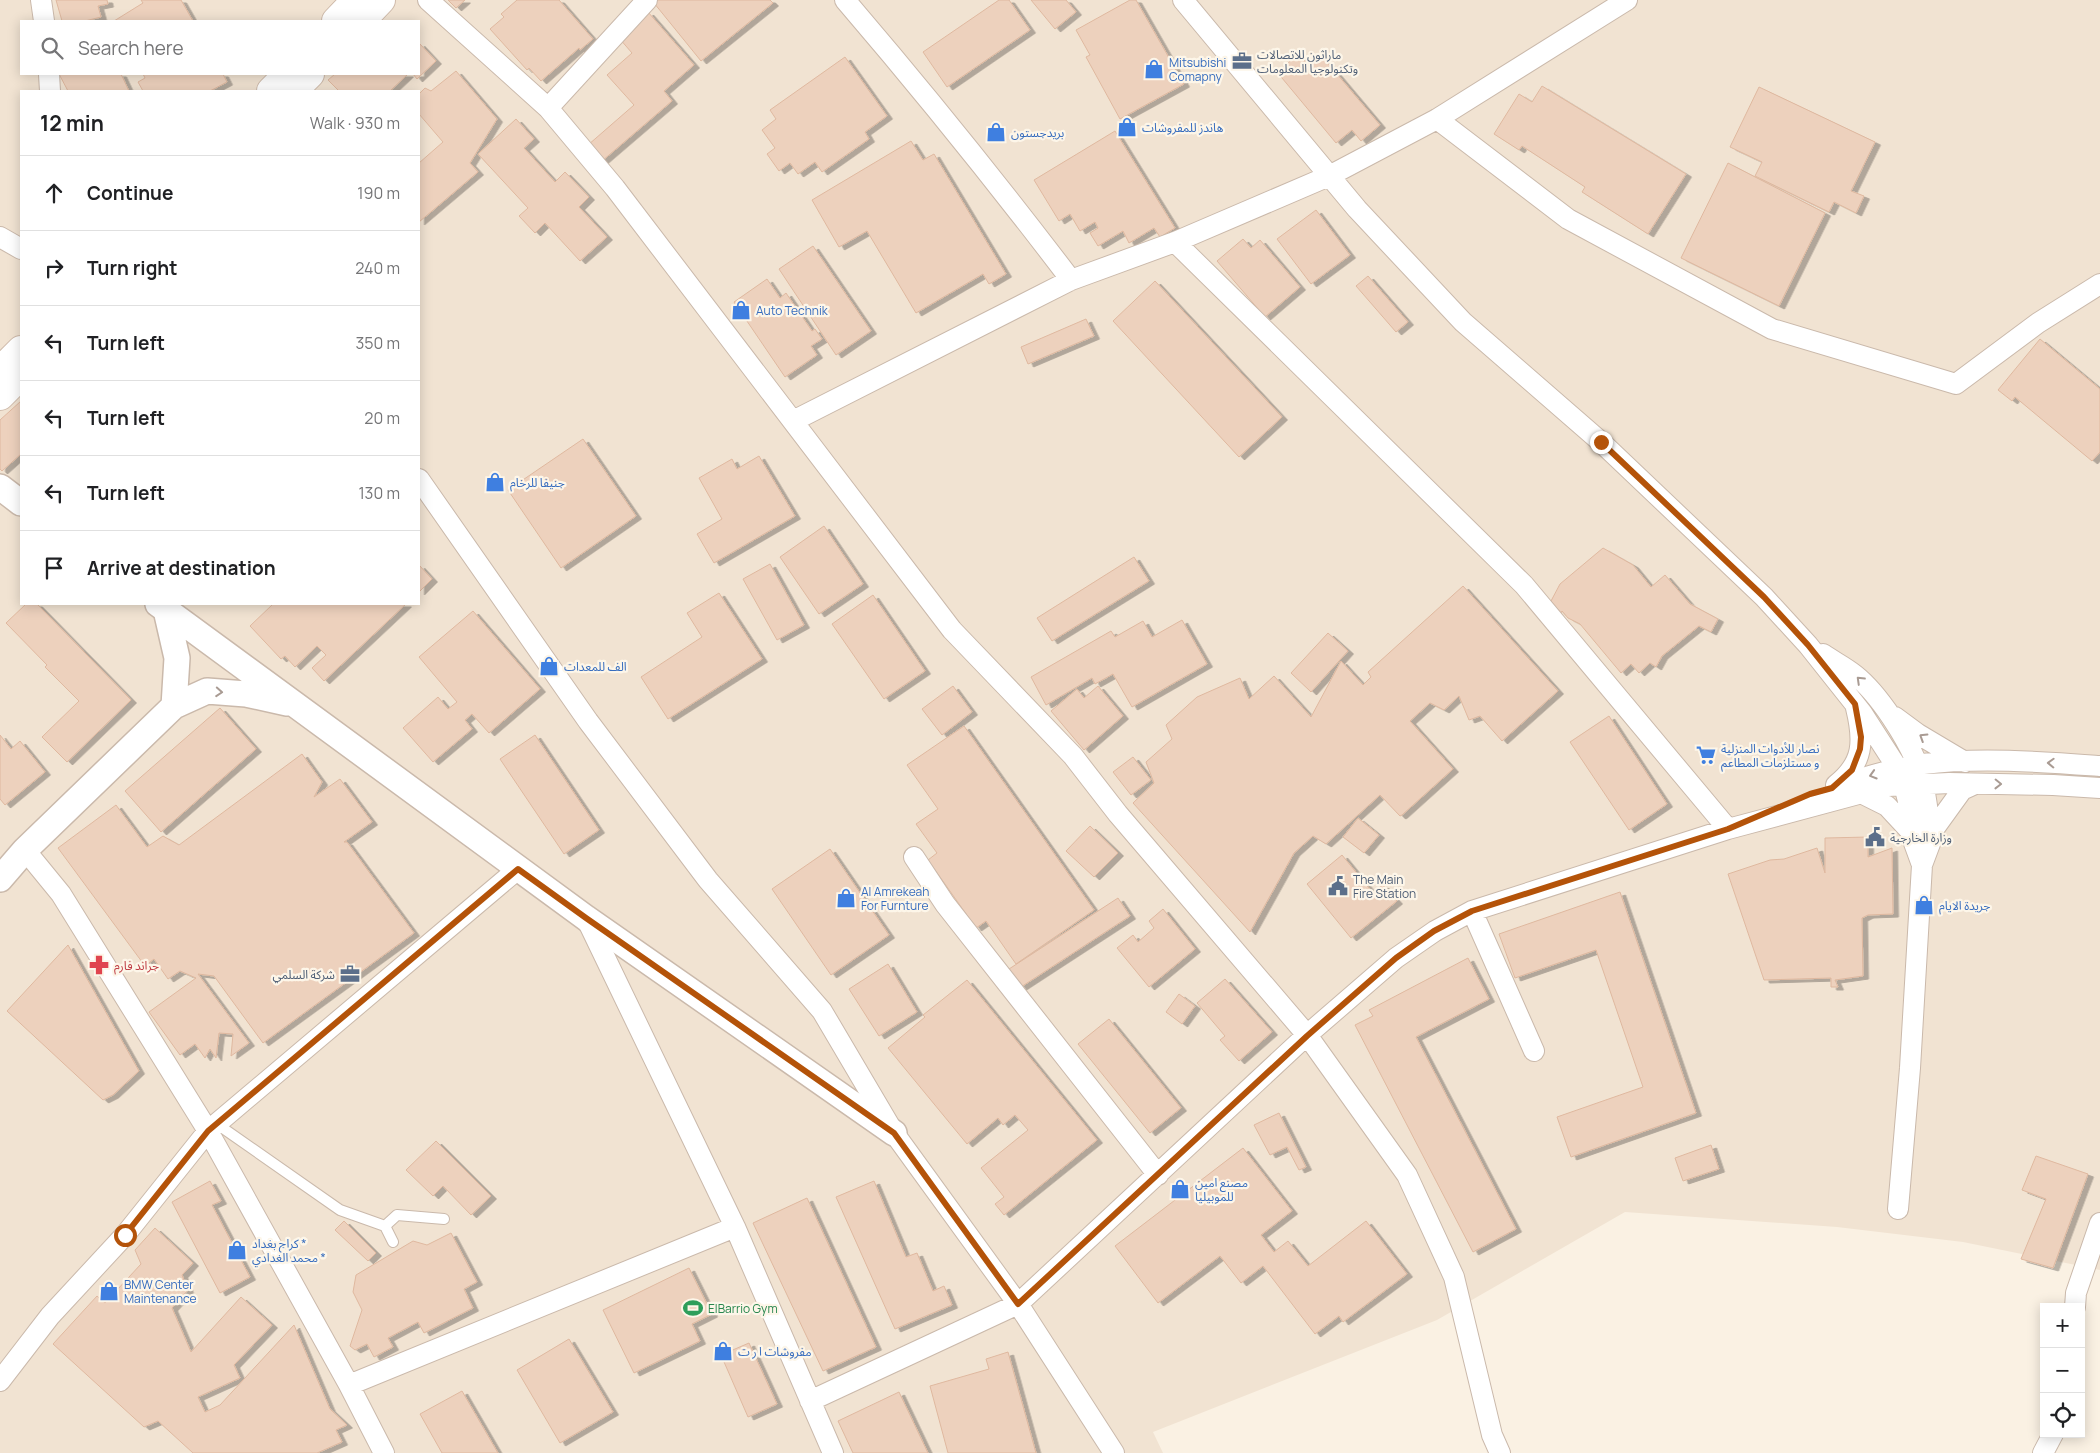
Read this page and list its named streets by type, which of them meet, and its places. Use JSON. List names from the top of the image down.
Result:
{
  "places": {
    "office": ["ماراثون للاتصالات وتكنولوجيا المعلومات", "شركة السلمي"],
    "shop": [
      "Mitsubishi Comapny",
      "هاندز للمفروشات",
      "بريدجستون",
      "Auto Technik",
      "جنيفا للرخام",
      "الف للمعدات",
      "Al Amrekeah For Furnture",
      "جريدة الايام",
      "مصنع امين للموبيليا",
      "كراج بغداد * محمد الغدادي *",
      "BMW Center Maintenance",
      "مفروشات ا ر ت"
    ],
    "supermarket": ["نصار للأدوات المنزلية و مستلزمات المطاعم"],
    "public building": ["وزارة الخارجية", "The Main Fire Station"],
    "pharmacy": ["جراند فارم"],
    "sports": ["ElBarrio Gym"]
  },
  "page": {
    "search": "Search here",
    "heading": ["12 min", "Walk · 930 m"],
    "list": [
      ["Continue", "190 m"],
      ["Turn right", "240 m"],
      ["Turn left", "350 m"],
      ["Turn left", "20 m"],
      ["Turn left", "130 m"],
      "Arrive at destination"
    ],
    "map_buttons": ["+", "−"]
  }
}
